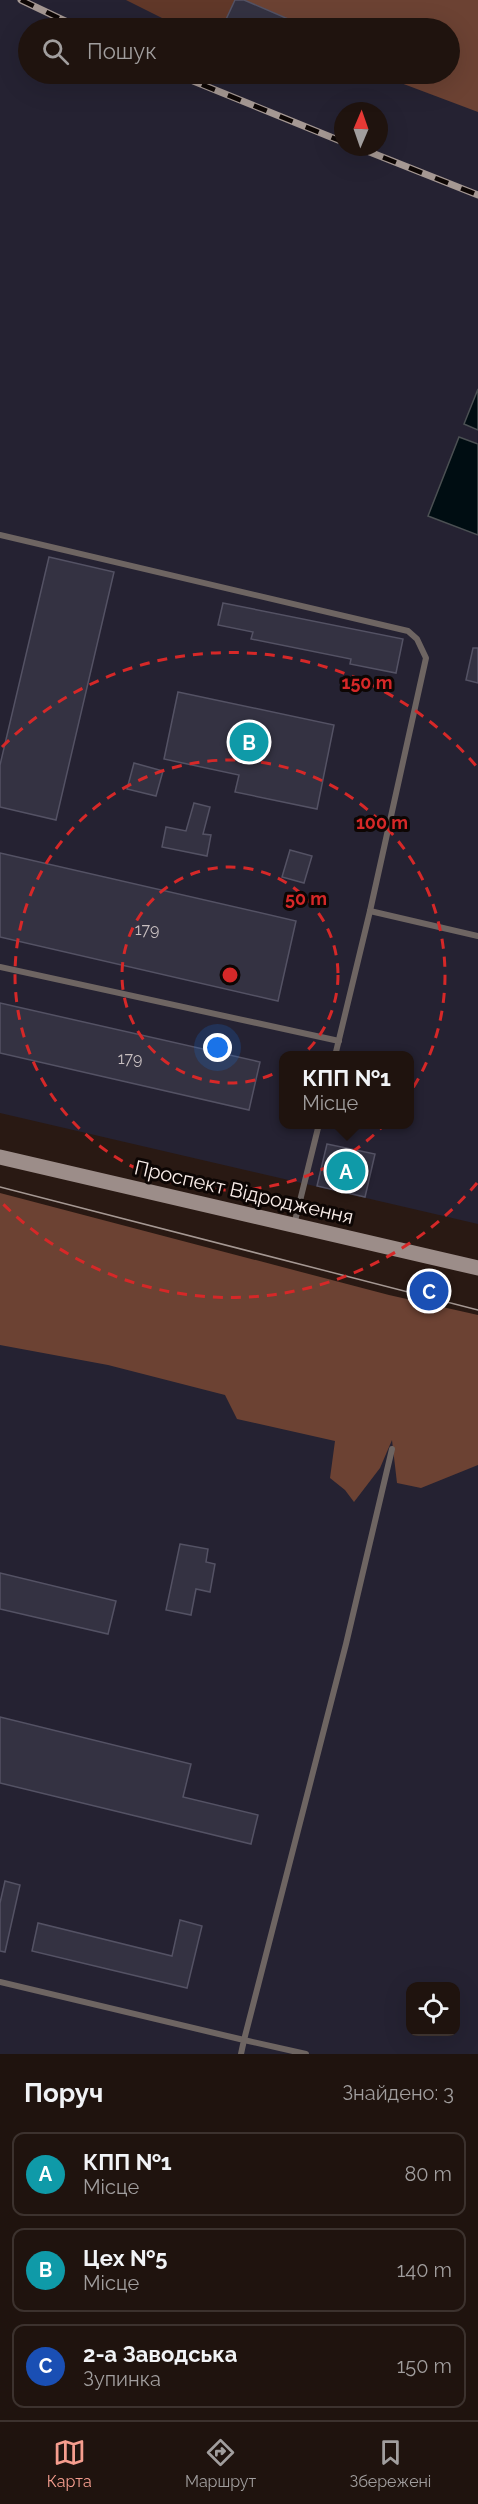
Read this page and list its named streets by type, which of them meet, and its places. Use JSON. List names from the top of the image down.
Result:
{
  "streets": {
    "street": ["Проспект Відродження"]
  },
  "house_numbers": ["179", "179"],
  "north": "top",
  "page": {
    "search": "Пошук",
    "pins": ["B", "A", "C"],
    "popup": ["КПП №1", "Місце"],
    "heading": ["Поруч", "Знайдено: 3"],
    "list": [
      {
        "mark": "A",
        "name": "КПП №1",
        "note": "Місце",
        "value": "80 m"
      },
      {
        "mark": "B",
        "name": "Цех №5",
        "note": "Місце",
        "value": "140 m"
      },
      {
        "mark": "C",
        "name": "2-а Заводська",
        "note": "Зупинка",
        "value": "150 m"
      }
    ],
    "nav": ["Карта", "Маршрут", "Збережені"]
  },
  "rings": ["150 m", "100 m", "50 m"]
}
